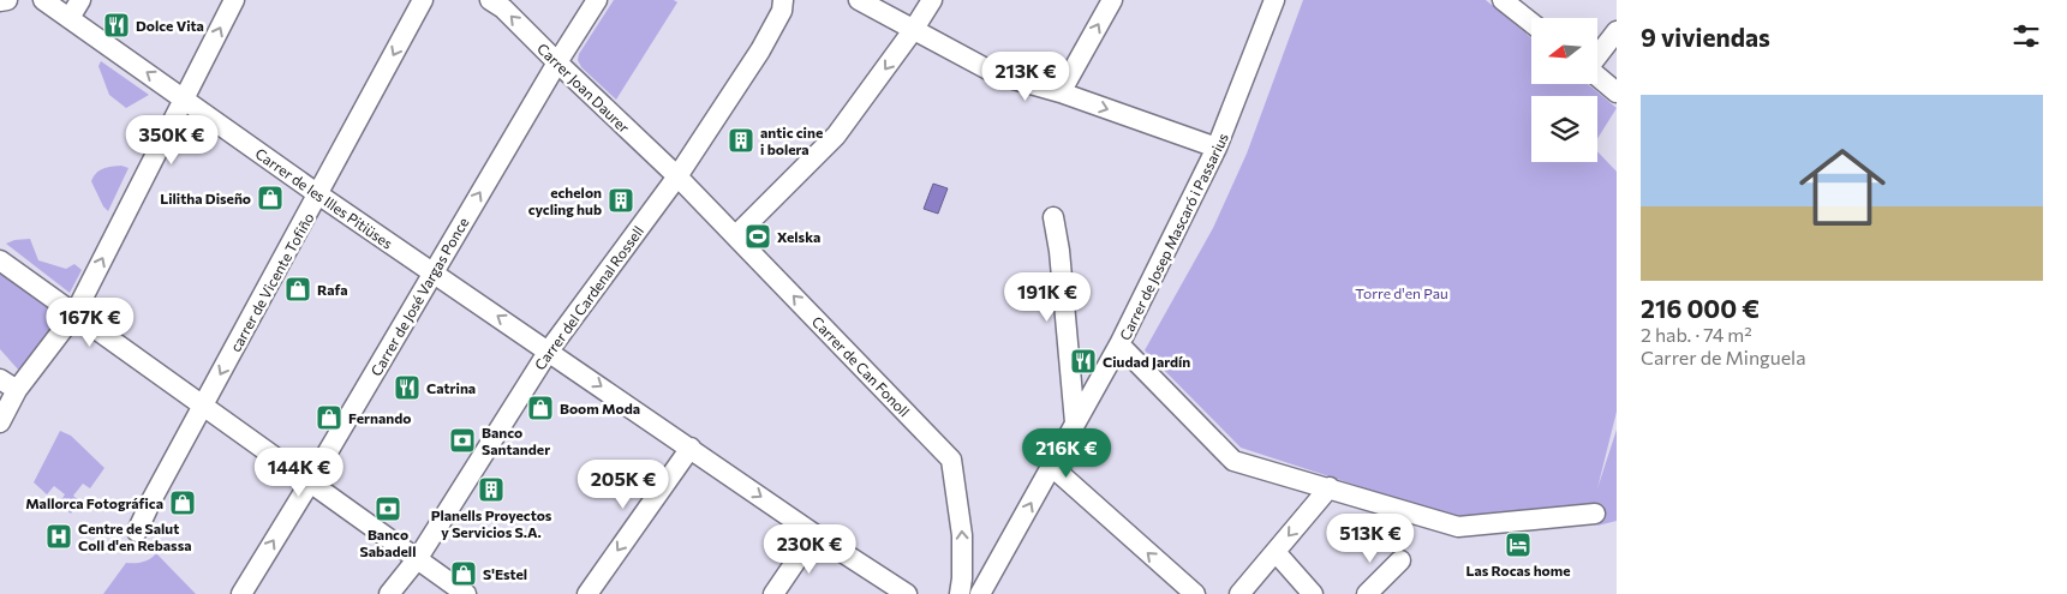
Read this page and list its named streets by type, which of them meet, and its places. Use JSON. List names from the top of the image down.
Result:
{
  "streets": {
    "street": [
      "Carrer Joan Daurer",
      "Carrer de les Illes Pitiüses",
      "Carrer de Josep Mascaró i Passarius",
      "carrer de Vicente Tofiño",
      "Carrer de José Vargas Ponce",
      "Carrer del Cardenal Rossell",
      "Carrer de Can Fonoll"
    ]
  },
  "crossings": [
    ["Carrer Joan Daurer", "Carrer de José Vargas Ponce"],
    ["Carrer Joan Daurer", "Carrer del Cardenal Rossell"],
    ["Carrer Joan Daurer", "Carrer de Can Fonoll"],
    ["Carrer de les Illes Pitiüses", "carrer de Vicente Tofiño"],
    ["Carrer de les Illes Pitiüses", "Carrer de José Vargas Ponce"],
    ["Carrer de les Illes Pitiüses", "Carrer del Cardenal Rossell"],
    ["Carrer del Cardenal Rossell", "Carrer de Can Fonoll"]
  ],
  "one_way": ["Carrer Joan Daurer", "Carrer de José Vargas Ponce", "Carrer de Can Fonoll"],
  "parks": ["Torre d'en Pau"],
  "places": {
    "restaurant": ["Dolce Vita", "Ciudad Jardín", "Catrina"],
    "building": ["antic cine i bolera", "echelon cycling hub", "Planells Proyectos y Servicios S.A."],
    "shop": [
      "Lilitha Diseño",
      "Rafa",
      "Boom Moda",
      "Fernando",
      "Mallorca Fotográfica",
      "S'Estel"
    ],
    "sports": ["Xelska"],
    "bank": ["Banco Santander", "Banco Sabadell"],
    "hospital": ["Centre de Salut Coll d'en Rebassa"],
    "hotel": ["Las Rocas home"]
  },
  "north": "left",
  "page": {
    "heading": "9 viviendas",
    "price": [
      "213K €",
      "350K €",
      "191K €",
      "167K €",
      "216K €",
      "144K €",
      "205K €",
      "513K €",
      "230K €"
    ],
    "list": [
      {
        "name": "216 000 €",
        "note": "2 hab. · 74 m² · Carrer de Minguela"
      }
    ]
  }
}
